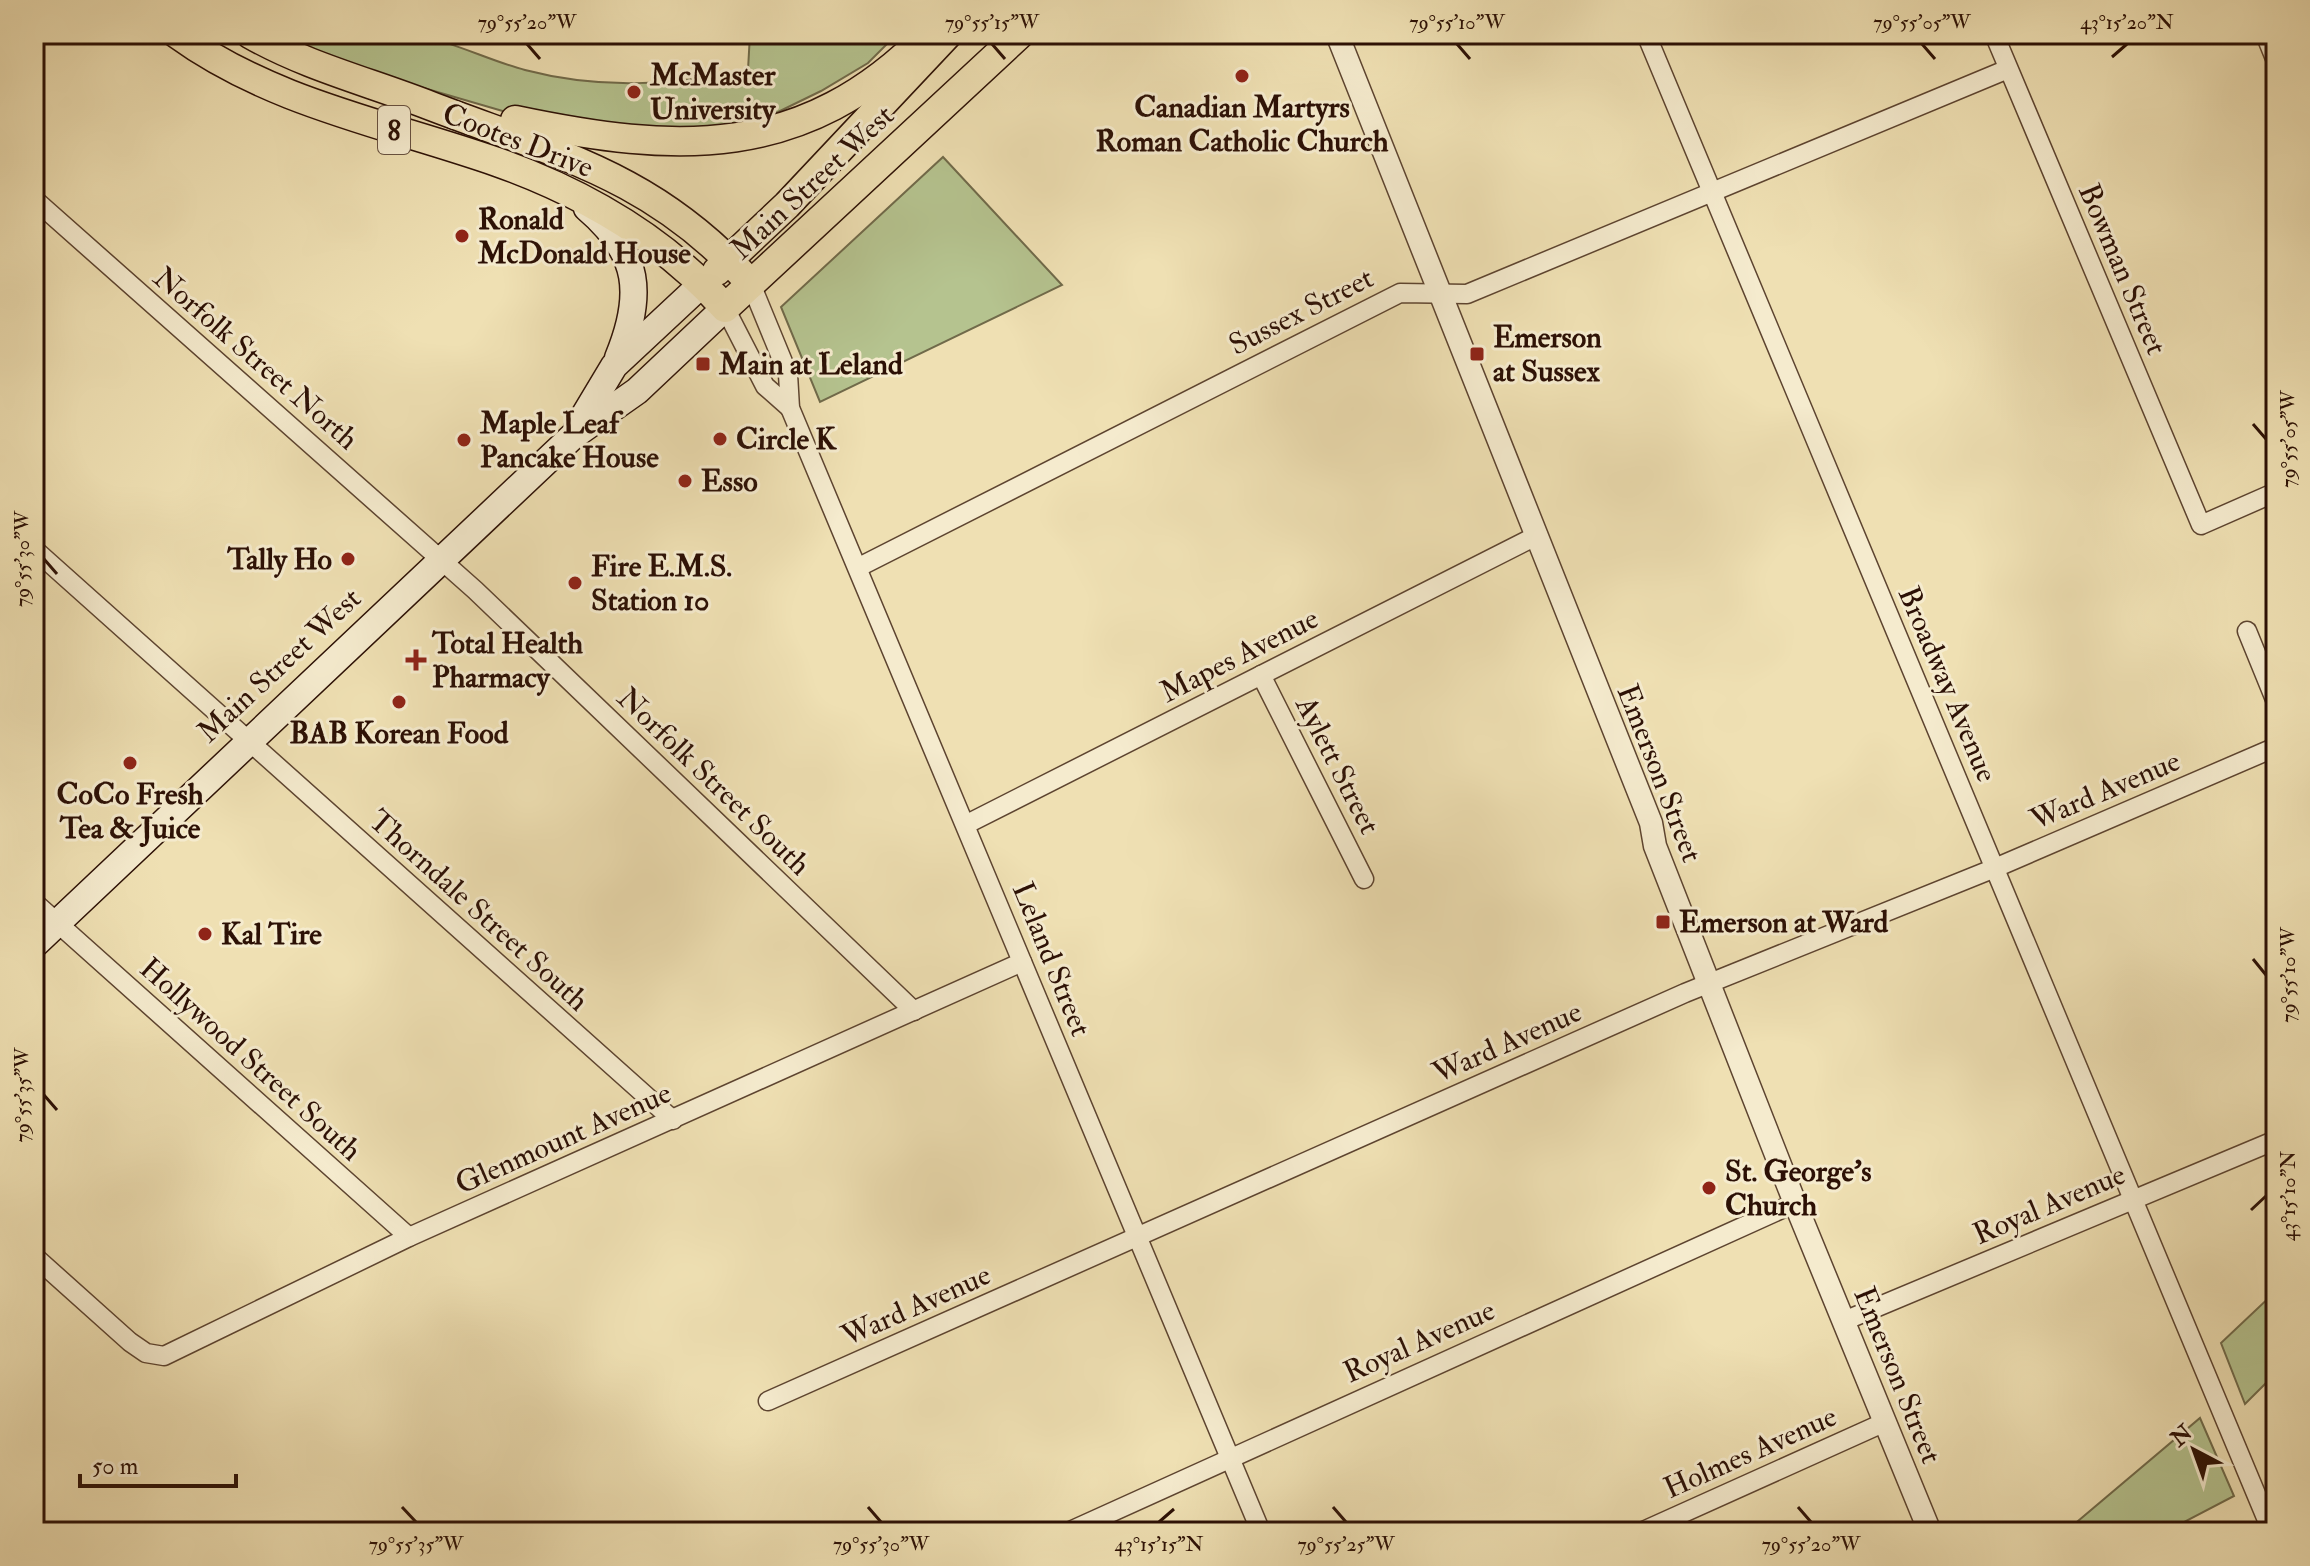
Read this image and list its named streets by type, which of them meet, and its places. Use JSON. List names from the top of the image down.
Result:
{
  "streets": {
    "main road": ["8", "Cootes Drive", "Main Street West"],
    "street": [
      "Bowman Street",
      "Sussex Street",
      "Norfolk Street North",
      "Mapes Avenue",
      "Broadway Avenue",
      "Aylett Street",
      "Emerson Street",
      "Norfolk Street South",
      "Ward Avenue",
      "Thorndale Street South",
      "Leland Street",
      "Hollywood Street South",
      "Glenmount Avenue",
      "Royal Avenue",
      "Holmes Avenue"
    ]
  },
  "crossings": [
    ["Cootes Drive", "Main Street West"],
    ["Cootes Drive", "Leland Street"],
    ["Main Street West", "Norfolk Street North"],
    ["Main Street West", "Norfolk Street South"],
    ["Main Street West", "Thorndale Street South"],
    ["Main Street West", "Leland Street"],
    ["Main Street West", "Hollywood Street South"],
    ["Bowman Street", "Sussex Street"],
    ["Sussex Street", "Broadway Avenue"],
    ["Sussex Street", "Emerson Street"],
    ["Sussex Street", "Leland Street"],
    ["Norfolk Street North", "Norfolk Street South"],
    ["Mapes Avenue", "Aylett Street"],
    ["Mapes Avenue", "Emerson Street"],
    ["Mapes Avenue", "Leland Street"],
    ["Broadway Avenue", "Ward Avenue"],
    ["Broadway Avenue", "Royal Avenue"],
    ["Emerson Street", "Ward Avenue"],
    ["Emerson Street", "Royal Avenue"],
    ["Emerson Street", "Holmes Avenue"],
    ["Norfolk Street South", "Glenmount Avenue"],
    ["Ward Avenue", "Leland Street"],
    ["Thorndale Street South", "Glenmount Avenue"],
    ["Leland Street", "Glenmount Avenue"],
    ["Leland Street", "Royal Avenue"],
    ["Hollywood Street South", "Glenmount Avenue"]
  ],
  "places": {
    "other": [
      "Canadian Martyrs Roman Catholic Church",
      "McMaster University",
      "Ronald McDonald House",
      "Circle K",
      "Maple Leaf Pancake House",
      "Esso",
      "Tally Ho",
      "Fire E.M.S. Station 10",
      "BAB Korean Food",
      "CoCo Fresh Tea & Juice",
      "Kal Tire",
      "St. George's Church"
    ],
    "transit": ["Emerson at Sussex", "Main at Leland", "Emerson at Ward"],
    "health": ["Total Health Pharmacy"]
  },
  "scale_bar": "50 m",
  "north": "top left",
  "coordinates": [
    "79°55'20\"W",
    "79°55'15\"W",
    "79°55'10\"W",
    "79°55'05\"W",
    "43°15'20\"N",
    "79°55'30\"W",
    "79°55'35\"W",
    "43°15'10\"N",
    "43°15'15\"N",
    "79°55'25\"W"
  ]
}
